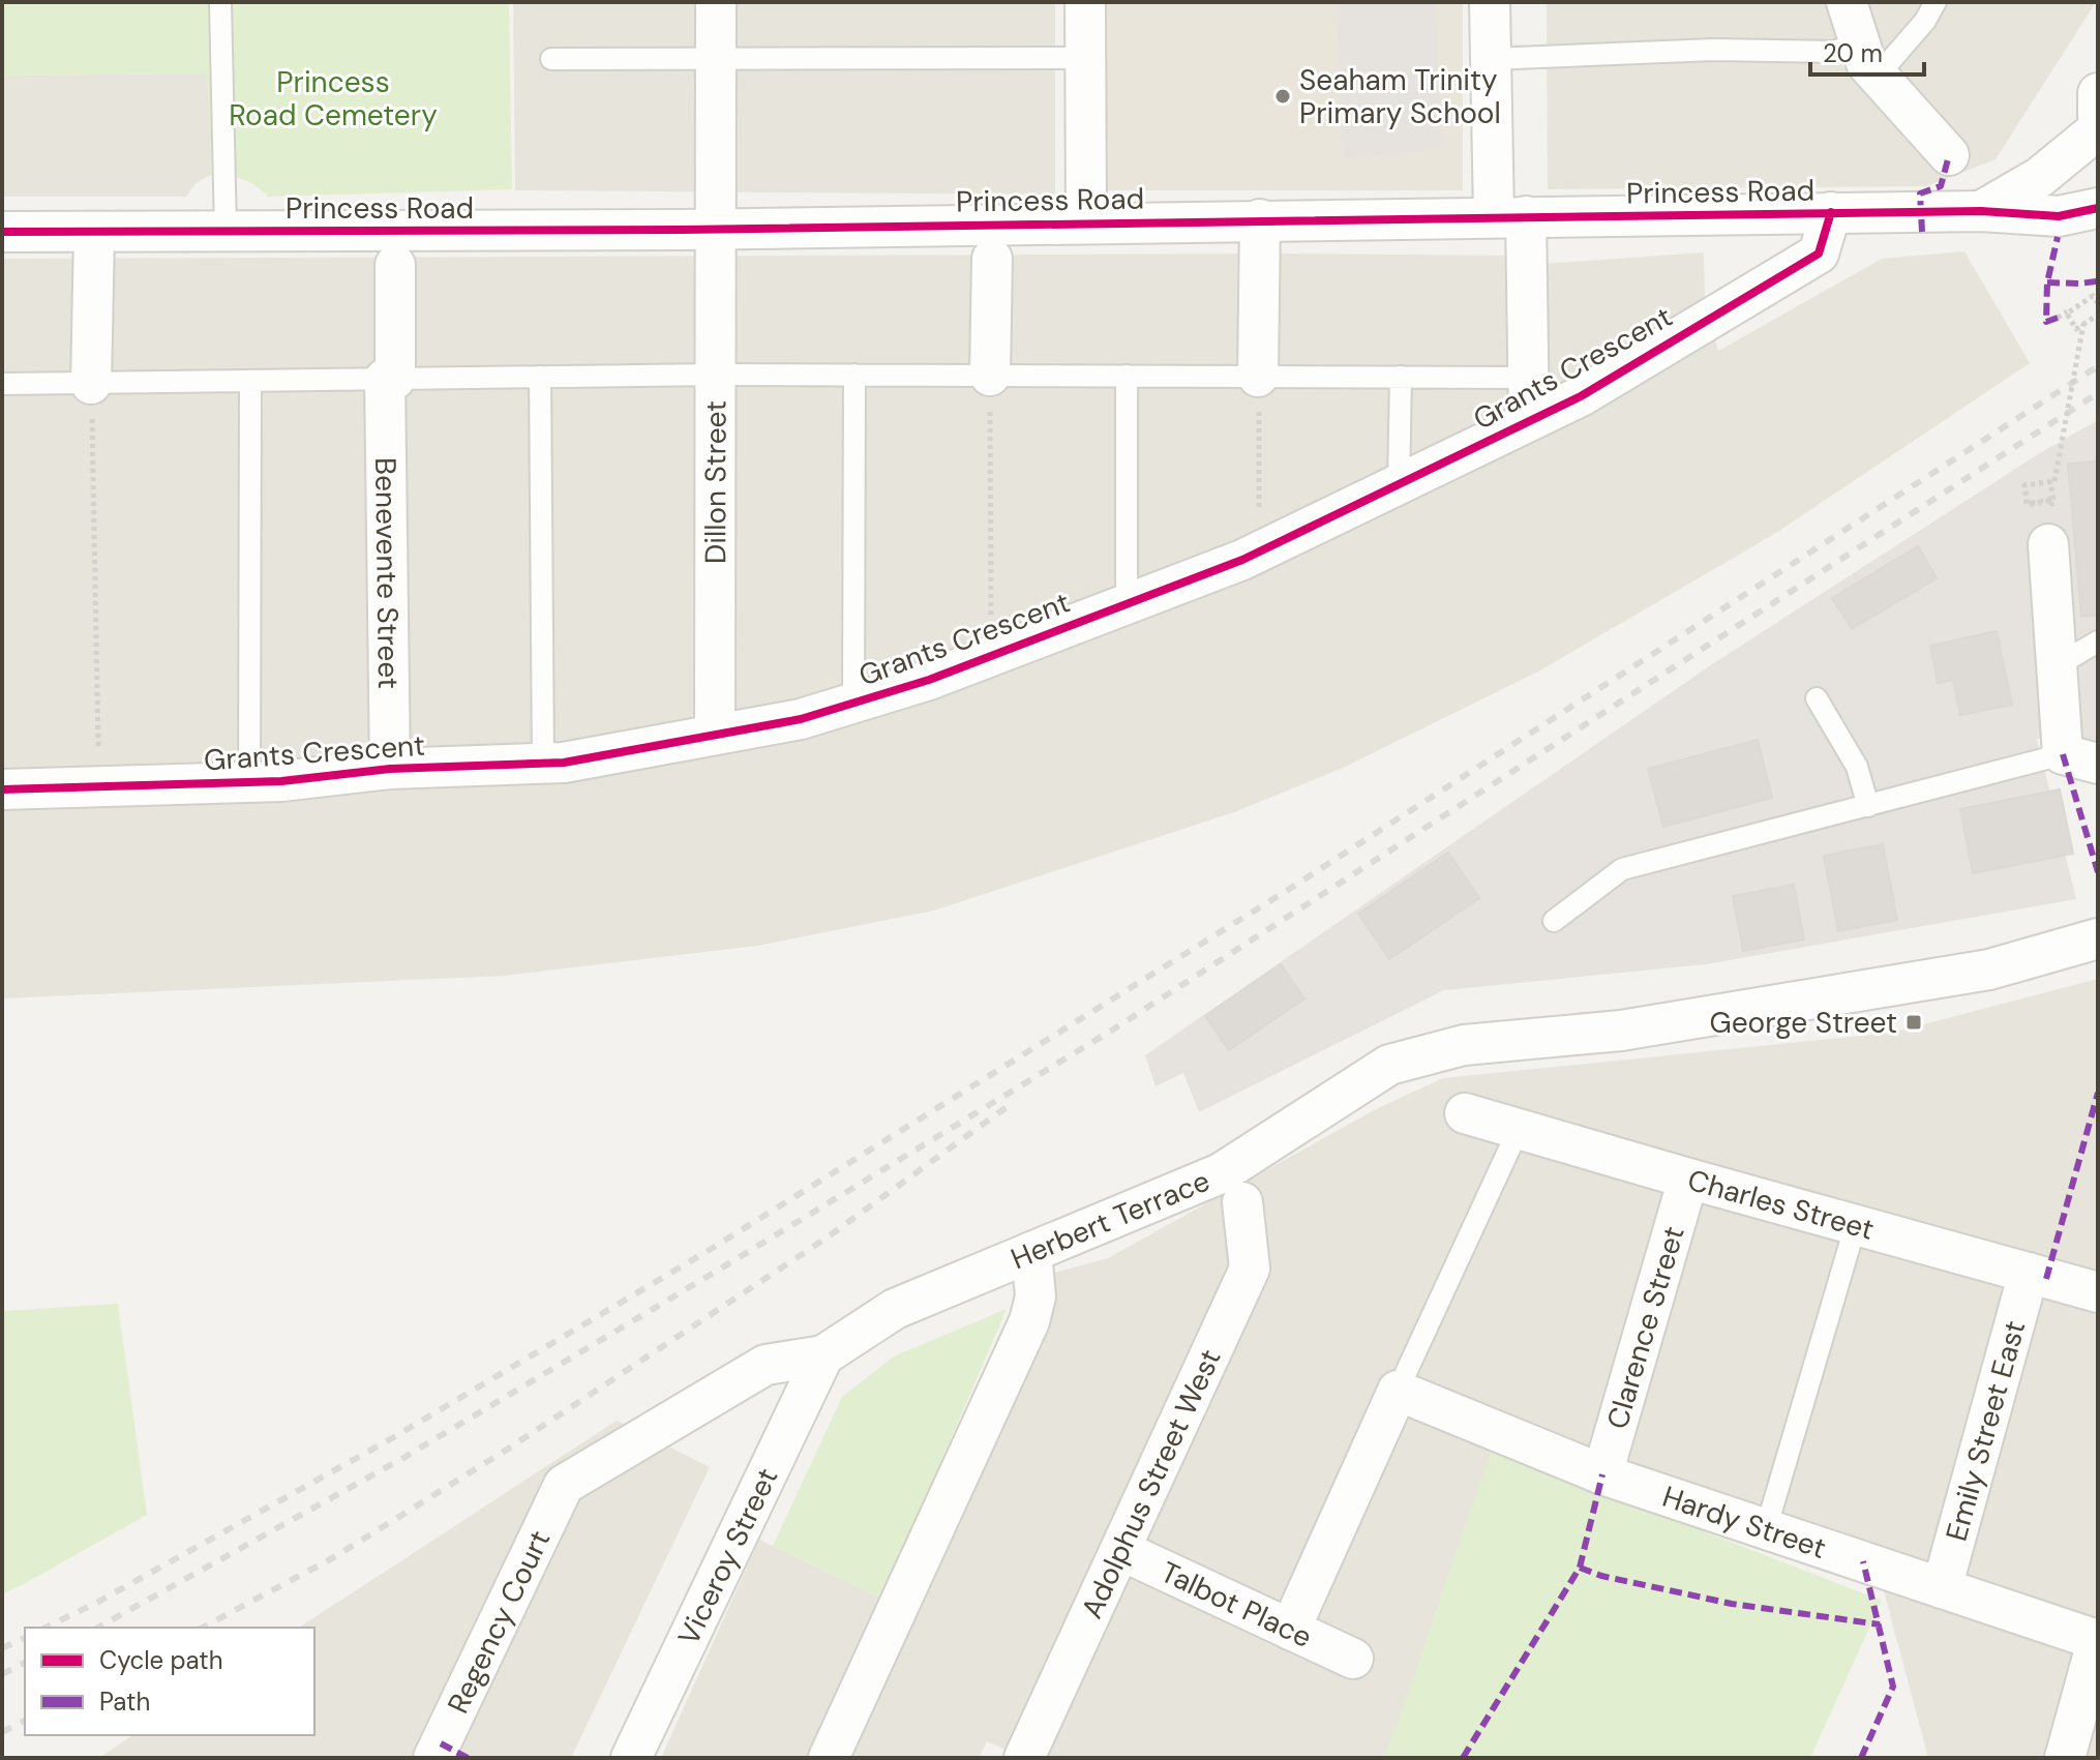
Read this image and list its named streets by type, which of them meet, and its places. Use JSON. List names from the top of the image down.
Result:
{
  "streets": {
    "street": [
      "Princess Road",
      "Grants Crescent",
      "Dillon Street",
      "Benevente Street",
      "Charles Street",
      "Herbert Terrace",
      "Clarence Street",
      "Emily Street East",
      "Adolphus Street West",
      "Hardy Street",
      "Viceroy Street",
      "Talbot Place",
      "Regency Court"
    ]
  },
  "crossings": [
    ["Princess Road", "Grants Crescent"],
    ["Princess Road", "Dillon Street"],
    ["Grants Crescent", "Dillon Street"],
    ["Grants Crescent", "Benevente Street"],
    ["Charles Street", "Clarence Street"],
    ["Charles Street", "Emily Street East"],
    ["Herbert Terrace", "Viceroy Street"],
    ["Herbert Terrace", "Regency Court"],
    ["Clarence Street", "Hardy Street"],
    ["Emily Street East", "Hardy Street"],
    ["Adolphus Street West", "Talbot Place"],
    ["Viceroy Street", "Regency Court"]
  ],
  "parks": ["Princess Road Cemetery"],
  "places": {
    "other": ["Seaham Trinity Primary School"],
    "transit": ["George Street"]
  },
  "legend": ["Cycle path", "Path"],
  "scale_bar": "20 m"
}
